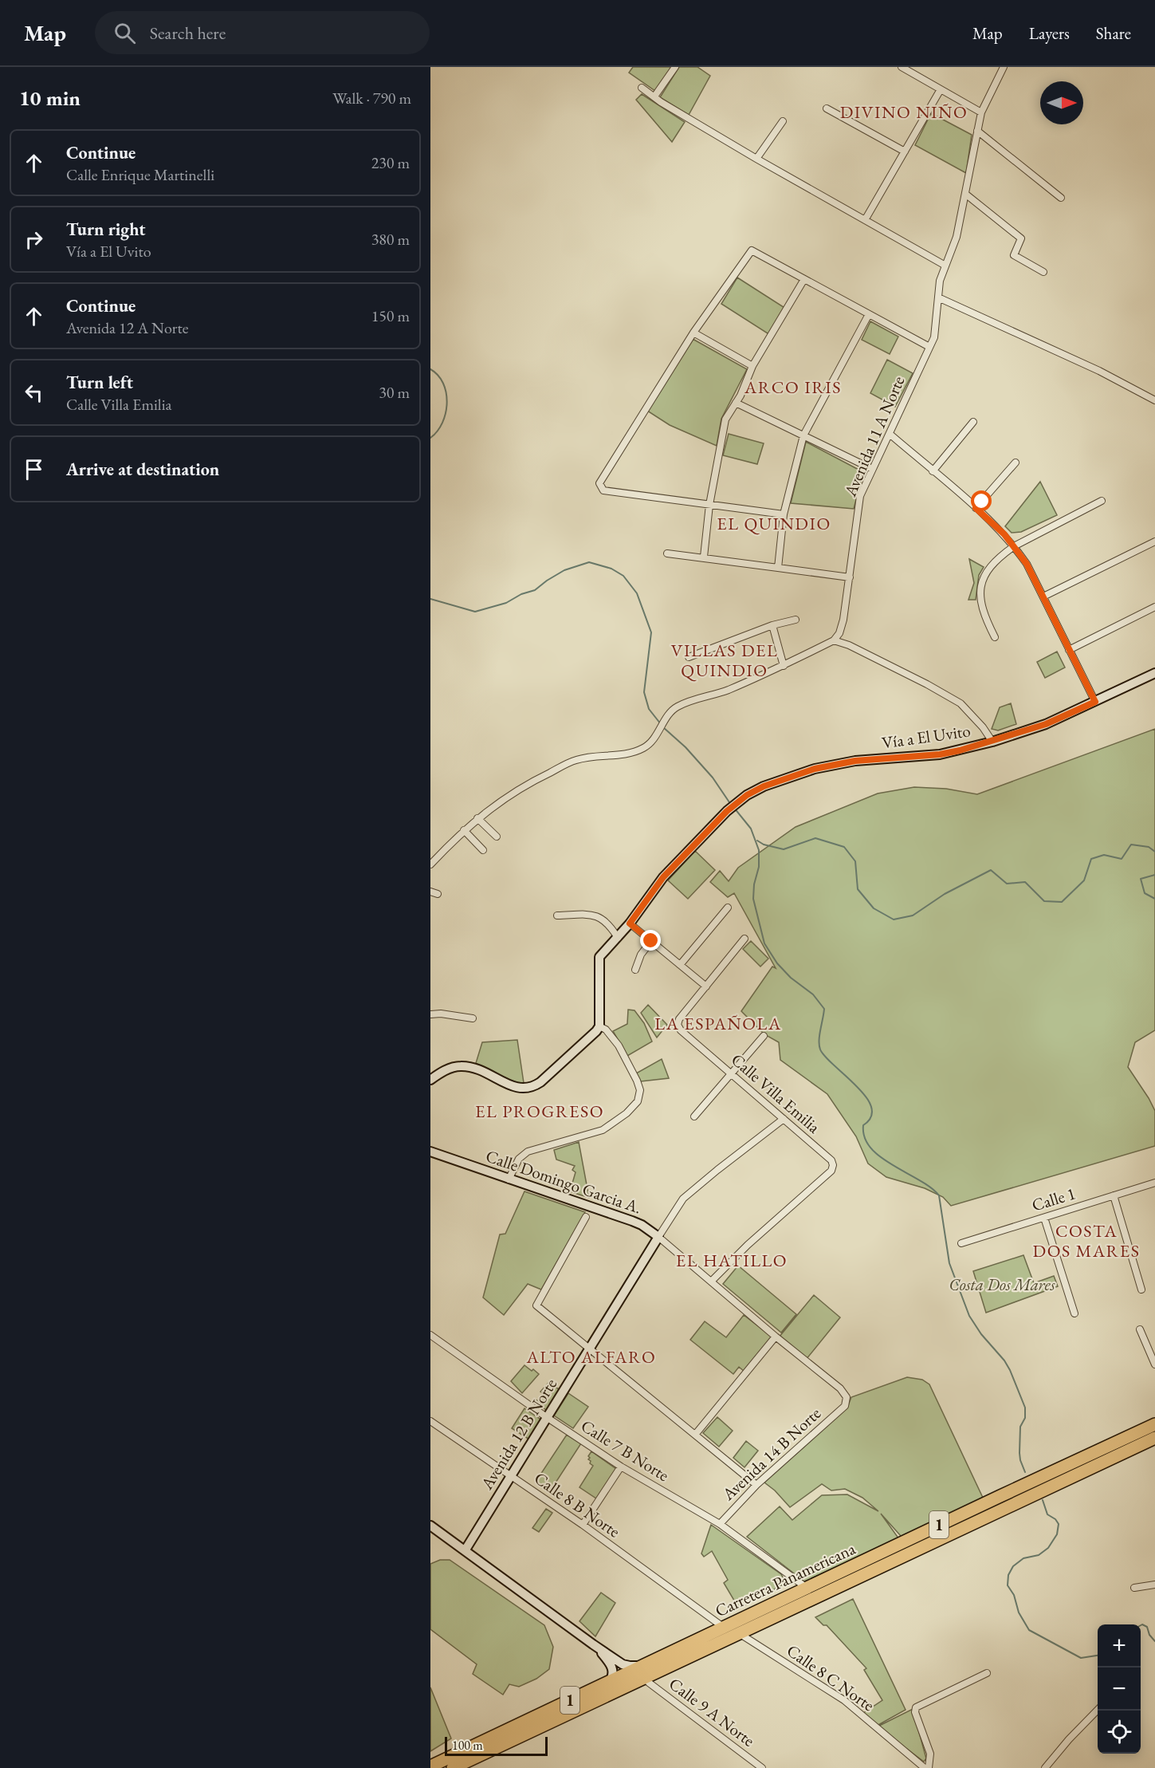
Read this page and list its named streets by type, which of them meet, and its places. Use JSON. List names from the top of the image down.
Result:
{
  "streets": {
    "highway": ["1", "Carretera Panamericana"],
    "street": [
      "Avenida 11 A Norte",
      "Vía a El Uvito",
      "Calle Villa Emilia",
      "Calle Domingo Garcia A.",
      "Calle 1",
      "Avenida 12 B Norte",
      "Calle 7 B Norte",
      "Avenida 14 B Norte",
      "Calle 8 B Norte",
      "Calle 8 C Norte",
      "Calle 9 A Norte"
    ]
  },
  "crossings": [
    ["Calle Villa Emilia", "Calle Domingo Garcia A."],
    ["Calle Domingo Garcia A.", "Avenida 12 B Norte"],
    ["Calle Domingo Garcia A.", "Avenida 14 B Norte"],
    ["Avenida 12 B Norte", "Calle 7 B Norte"],
    ["Avenida 12 B Norte", "Calle 8 B Norte"],
    ["Calle 7 B Norte", "Avenida 14 B Norte"],
    ["Calle 7 B Norte", "Carretera Panamericana"],
    ["Calle 8 B Norte", "Carretera Panamericana"],
    ["Carretera Panamericana", "Calle 8 C Norte"],
    ["Carretera Panamericana", "Calle 9 A Norte"]
  ],
  "districts": [
    "DIVINO NIÑO",
    "ARCO IRIS",
    "EL QUINDIO",
    "VILLAS DEL QUINDIO",
    "LA ESPAÑOLA",
    "EL PROGRESO",
    "COSTA DOS MARES",
    "EL HATILLO",
    "ALTO ALFARO"
  ],
  "parks": ["Costa Dos Mares"],
  "scale_bar": "100 m",
  "north": "right",
  "page": {
    "header": "Map",
    "search": "Search here",
    "nav": ["Map", "Layers", "Share"],
    "heading": ["10 min", "Walk · 790 m"],
    "list": [
      ["Continue", "Calle Enrique Martinelli", "230 m"],
      ["Turn right", "Vía a El Uvito", "380 m"],
      ["Continue", "Avenida 12 A Norte", "150 m"],
      ["Turn left", "Calle Villa Emilia", "30 m"],
      "Arrive at destination"
    ],
    "map_buttons": ["+", "−"],
    "scale": "100 m"
  }
}
